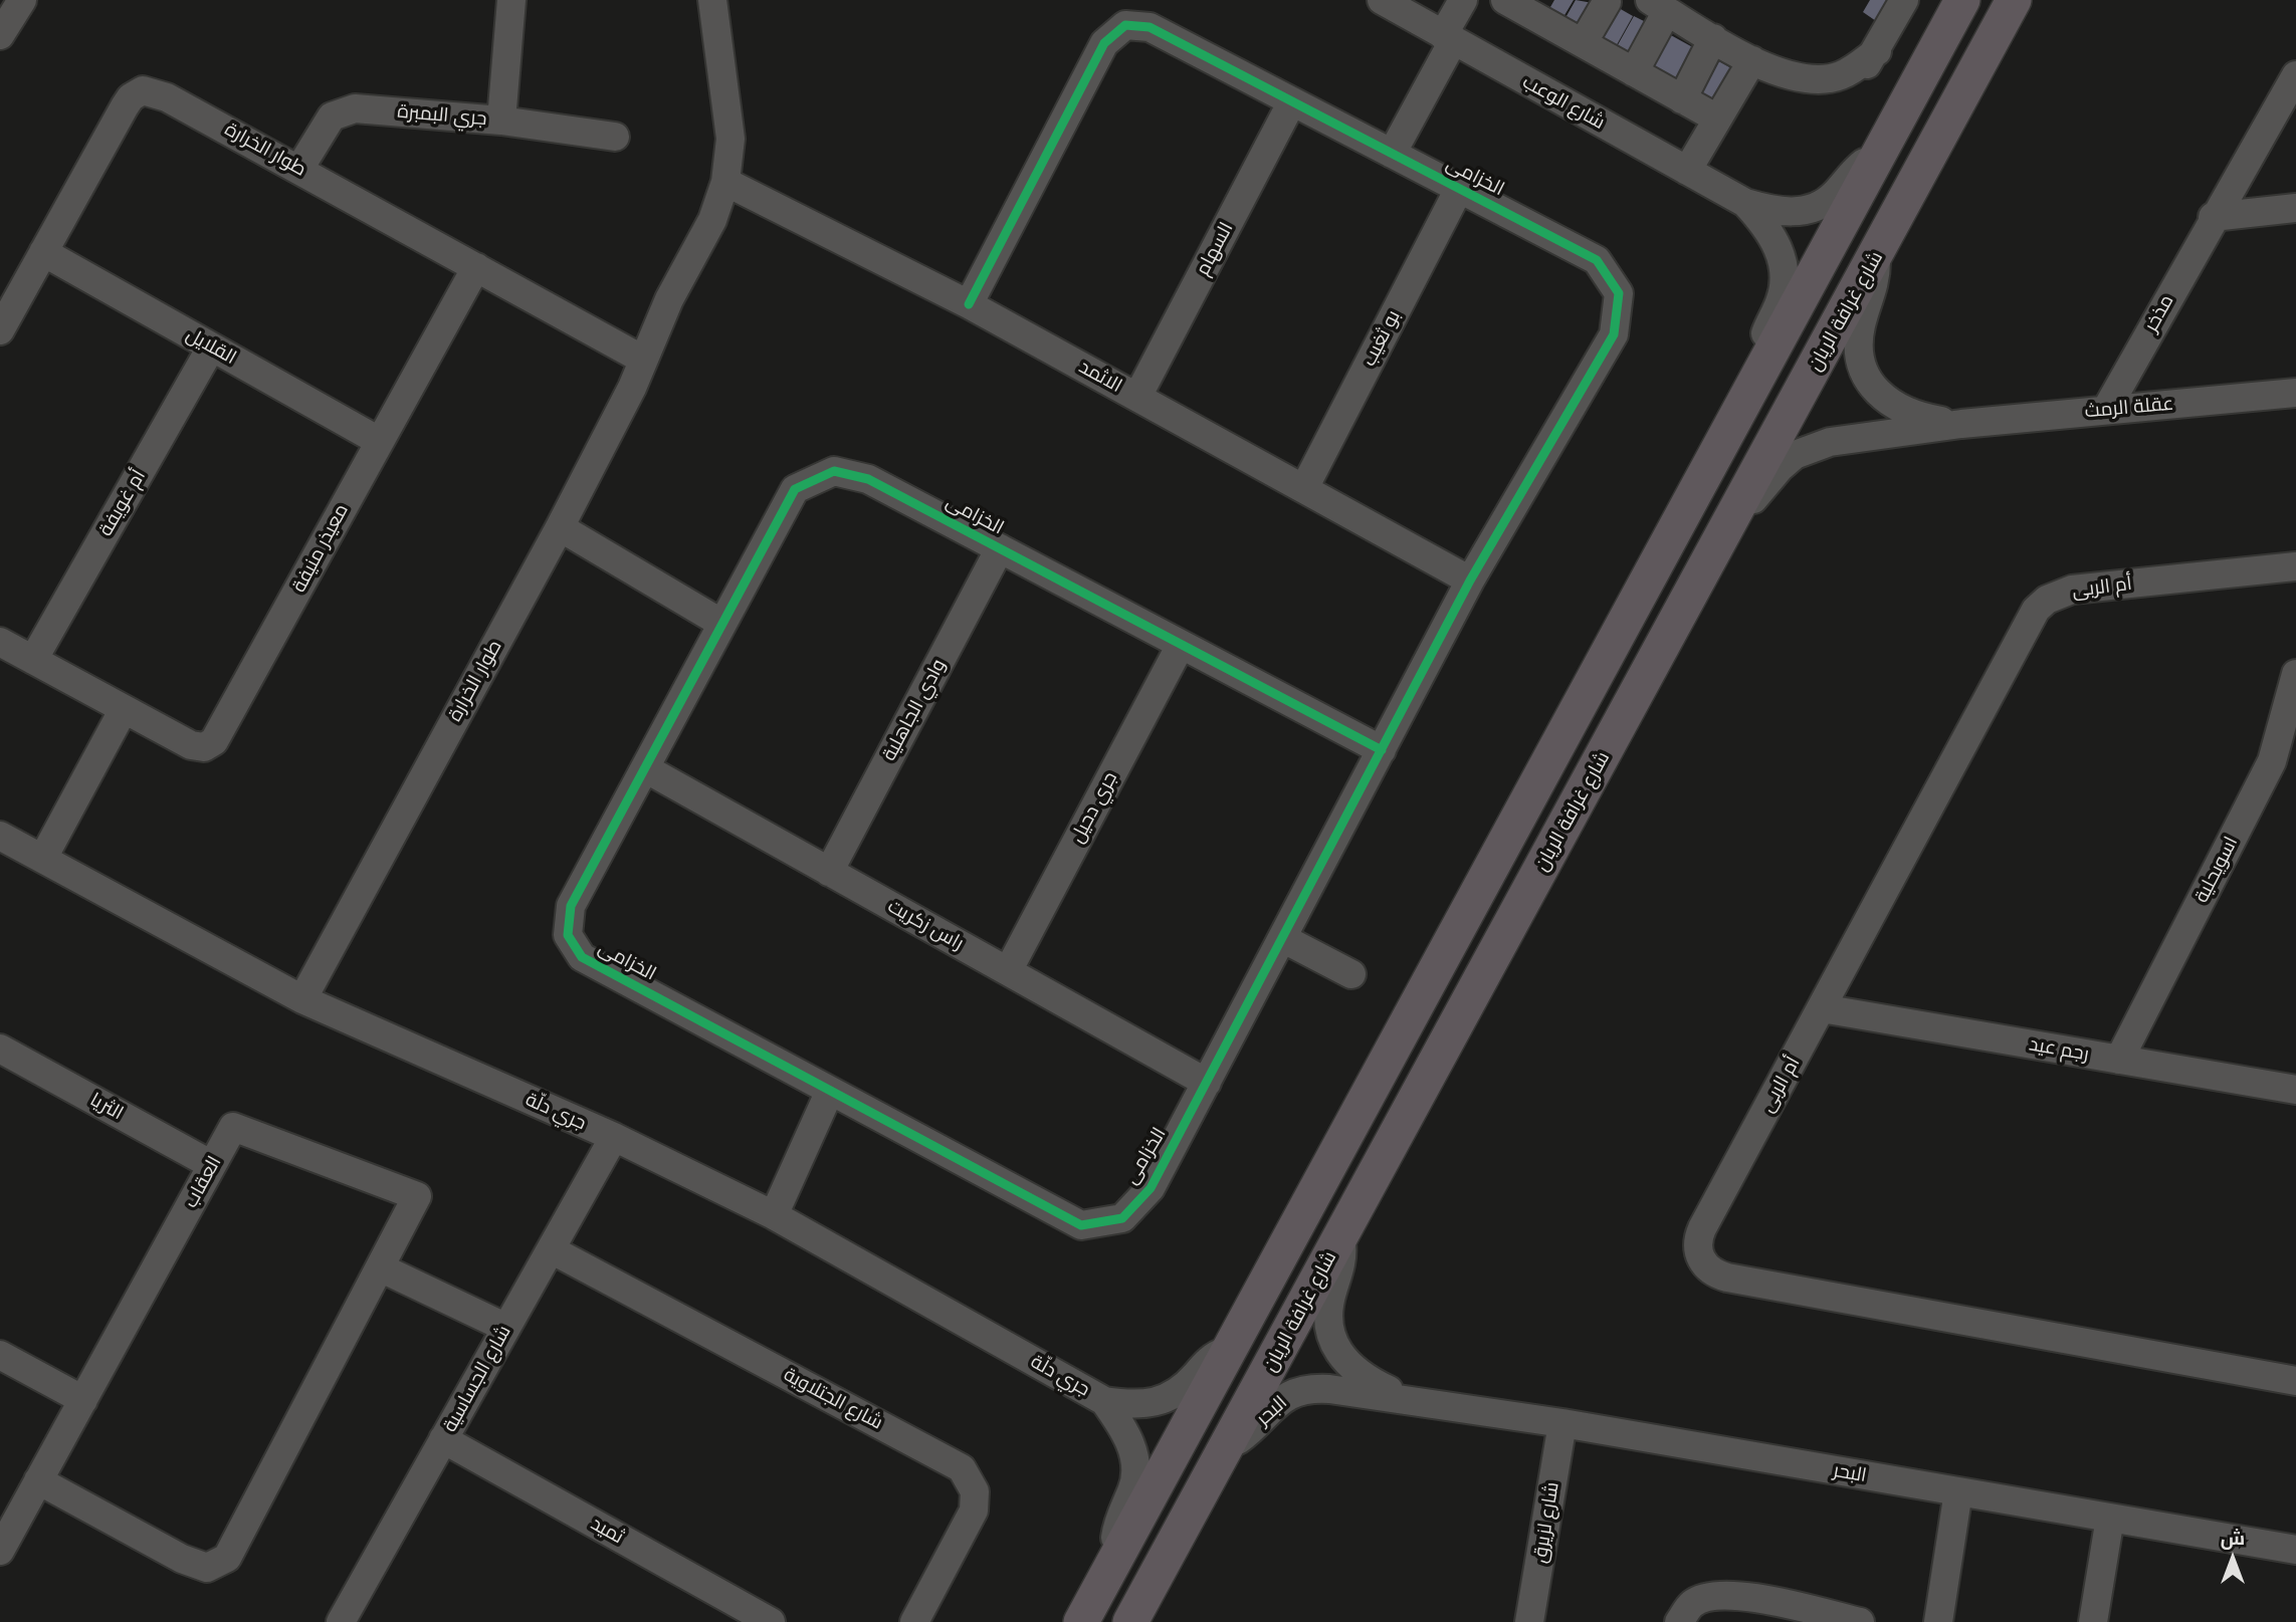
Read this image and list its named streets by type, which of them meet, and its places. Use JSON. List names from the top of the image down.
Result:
{
  "streets": {
    "main road": ["شارع غرافة الريان"],
    "street": [
      "شارع الوعب",
      "جري البمبرة",
      "طوار الخرارة",
      "الخزامى",
      "السهام",
      "مذخر",
      "بو ثغيب",
      "القلايل",
      "الاثمد",
      "عقلة الرمث",
      "أم غويفة",
      "معيذر منيفة",
      "أم الربى",
      "وادي الجاهلية",
      "جري دحيل",
      "اسويحلية",
      "راس زكريت",
      "رجم عيد",
      "الثريا",
      "جري دلّة",
      "العقاب",
      "شارع الجساسية",
      "شارع الجتلاوية",
      "البحر",
      "شارع لزيرق",
      "ثميد"
    ]
  },
  "crossings": [
    ["جري البمبرة", "طوار الخرارة"],
    ["طوار الخرارة", "القلايل"],
    ["طوار الخرارة", "الاثمد"],
    ["طوار الخرارة", "معيذر منيفة"],
    ["طوار الخرارة", "جري دلّة"],
    ["الخزامى", "السهام"],
    ["الخزامى", "بو ثغيب"],
    ["الخزامى", "الاثمد"],
    ["الخزامى", "وادي الجاهلية"],
    ["الخزامى", "جري دحيل"],
    ["الخزامى", "راس زكريت"],
    ["السهام", "الاثمد"],
    ["شارع غرافة الريان", "عقلة الرمث"],
    ["شارع غرافة الريان", "البحر"],
    ["مذخر", "عقلة الرمث"],
    ["بو ثغيب", "الاثمد"],
    ["القلايل", "أم غويفة"],
    ["القلايل", "معيذر منيفة"],
    ["أم غويفة", "معيذر منيفة"],
    ["أم الربى", "رجم عيد"],
    ["وادي الجاهلية", "راس زكريت"],
    ["جري دحيل", "راس زكريت"],
    ["اسويحلية", "رجم عيد"],
    ["الثريا", "العقاب"],
    ["جري دلّة", "شارع الجساسية"],
    ["شارع الجساسية", "شارع الجتلاوية"],
    ["شارع الجساسية", "ثميد"],
    ["البحر", "شارع لزيرق"]
  ],
  "north": "top"
}
